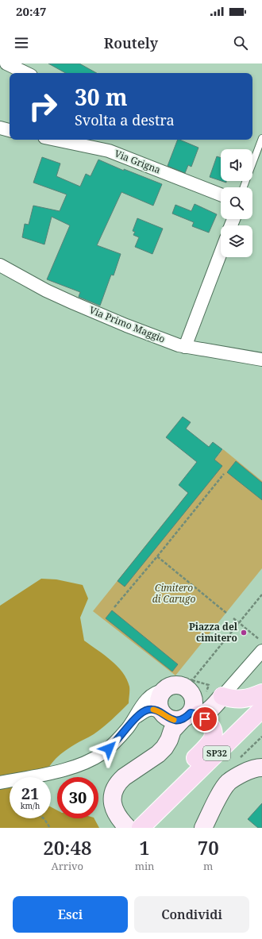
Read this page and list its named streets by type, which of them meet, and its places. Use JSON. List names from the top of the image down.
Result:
{
  "streets": {
    "main road": ["SP32"],
    "street": ["Via Grigna", "Via Primo Maggio"]
  },
  "parks": ["Cimitero di Carugo"],
  "places": ["Piazza del cimitero"],
  "page": {
    "status": "20:47",
    "header": "Routely",
    "turn": ["30 m", "Svolta a destra"],
    "speed": "21 km/h",
    "limit": "30",
    "eta": [
      "20:48",
      "Arrivo",
      "1",
      "min",
      "70",
      "m"
    ],
    "buttons": ["Esci", "Condividi"]
  }
}
